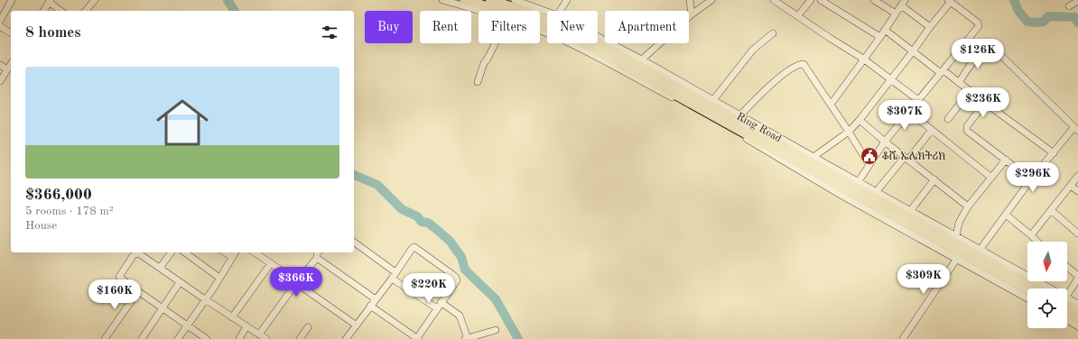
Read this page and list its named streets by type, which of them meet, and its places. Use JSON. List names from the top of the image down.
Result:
{
  "streets": {
    "highway": ["Ring Road"]
  },
  "places": {
    "public building": ["ቆሼ ኤሌክትሪክ"]
  },
  "north": "bottom",
  "page": {
    "chip": [
      "Buy",
      "Rent",
      "Filters",
      "New",
      "Apartment"
    ],
    "heading": "8 homes",
    "price": [
      "$126K",
      "$236K",
      "$307K",
      "$296K",
      "$309K",
      "$366K",
      "$220K",
      "$160K"
    ],
    "list": [
      {
        "name": "$366,000",
        "note": "5 rooms · 178 m² · House"
      }
    ]
  }
}
